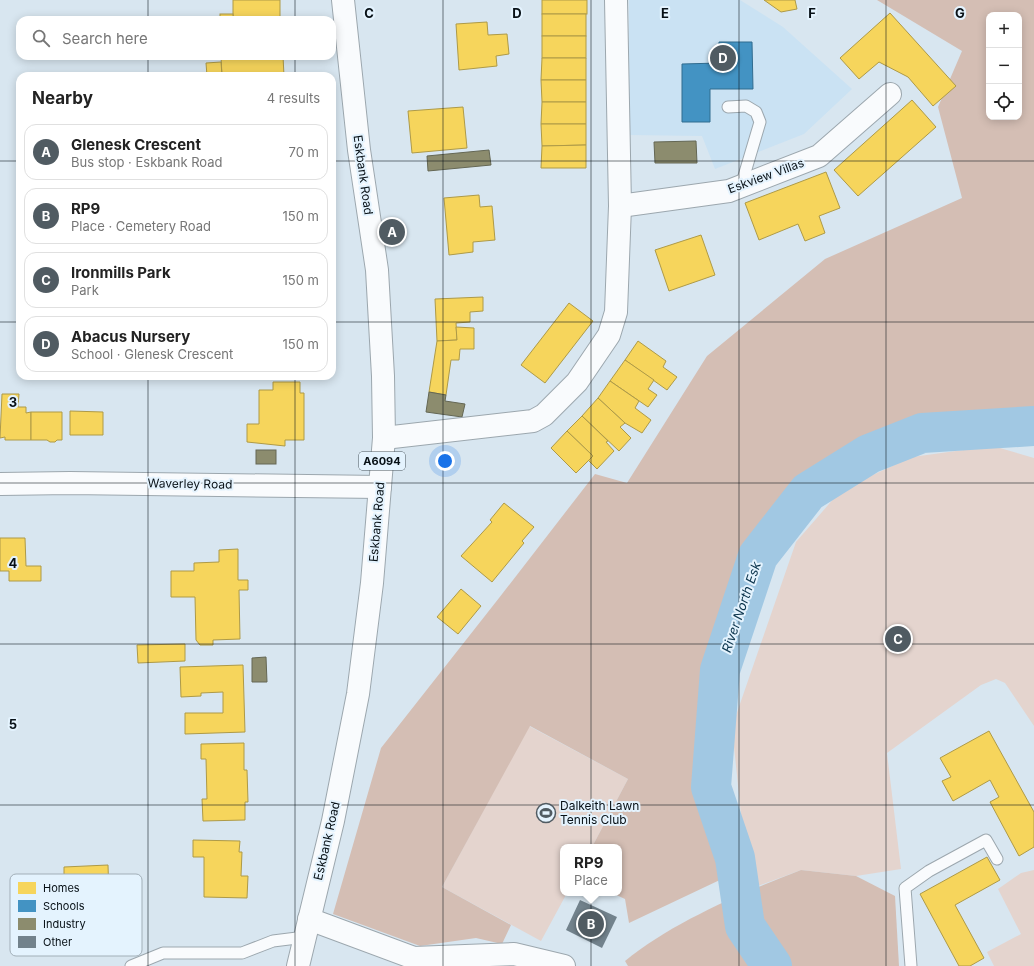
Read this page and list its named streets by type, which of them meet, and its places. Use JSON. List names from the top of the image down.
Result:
{
  "streets": {
    "street": [
      "Eskbank Road",
      "Eskview Villas",
      "A6094",
      "Waverley Road"
    ]
  },
  "crossings": [
    ["Eskbank Road", "Waverley Road"]
  ],
  "water": ["River North Esk"],
  "places": {
    "sports": ["Dalkeith Lawn Tennis Club"]
  },
  "legend": [
    "Homes",
    "Schools",
    "Industry",
    "Other"
  ],
  "page": {
    "map_buttons": ["+", "−"],
    "search": "Search here",
    "pins": [
      "D",
      "A",
      "C",
      "B"
    ],
    "heading": ["Nearby", "4 results"],
    "list": [
      {
        "mark": "A",
        "name": "Glenesk Crescent",
        "note": "Bus stop · Eskbank Road",
        "value": "70 m"
      },
      {
        "mark": "B",
        "name": "RP9",
        "note": "Place · Cemetery Road",
        "value": "150 m"
      },
      {
        "mark": "C",
        "name": "Ironmills Park",
        "note": "Park",
        "value": "150 m"
      },
      {
        "mark": "D",
        "name": "Abacus Nursery",
        "note": "School · Glenesk Crescent",
        "value": "150 m"
      }
    ],
    "popup": ["RP9", "Place"]
  },
  "grid": {
    "columns": [
      "C",
      "D",
      "E",
      "F",
      "G"
    ],
    "rows": ["3", "4", "5"]
  }
}
